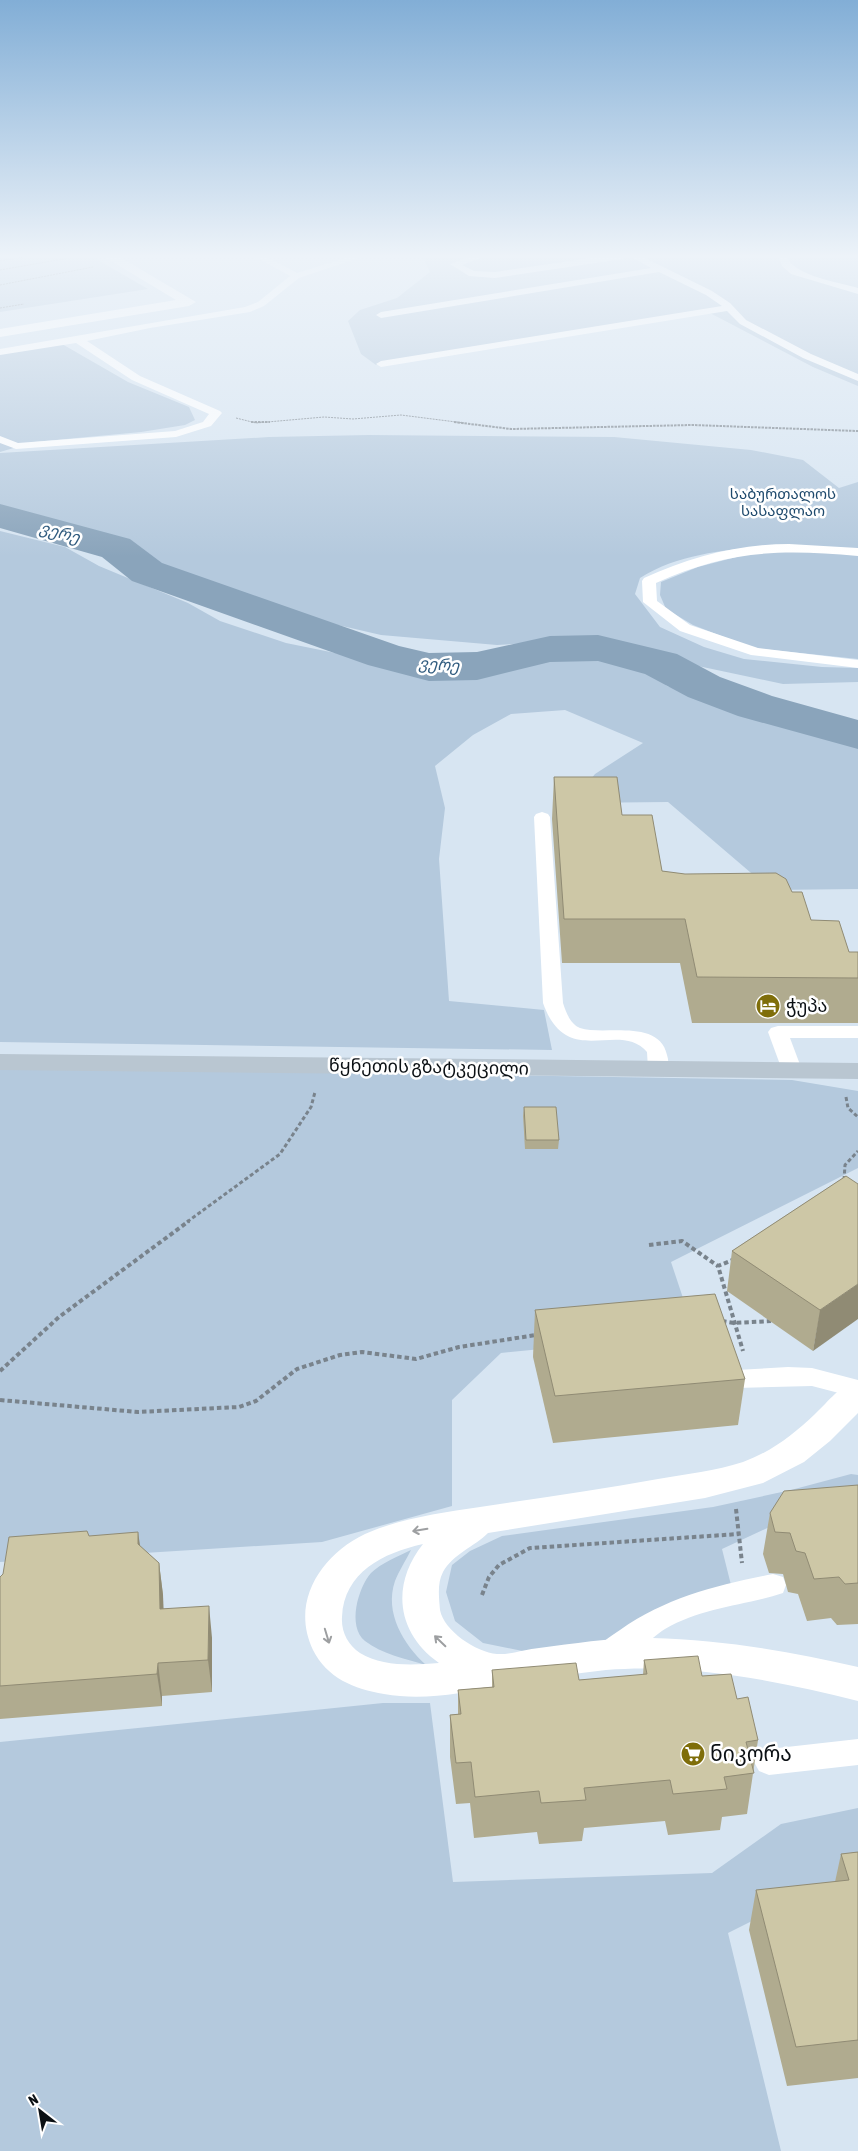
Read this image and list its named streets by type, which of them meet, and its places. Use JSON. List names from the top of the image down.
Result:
{
  "streets": {
    "main road": ["წყნეთის გზატკეცილი"]
  },
  "water": ["ვერე"],
  "parks": ["საბურთალოს სასაფლაო"],
  "places": {
    "hotel": ["ჭუპა"],
    "supermarket": ["ნიკორა"]
  },
  "north": "top left"
}
